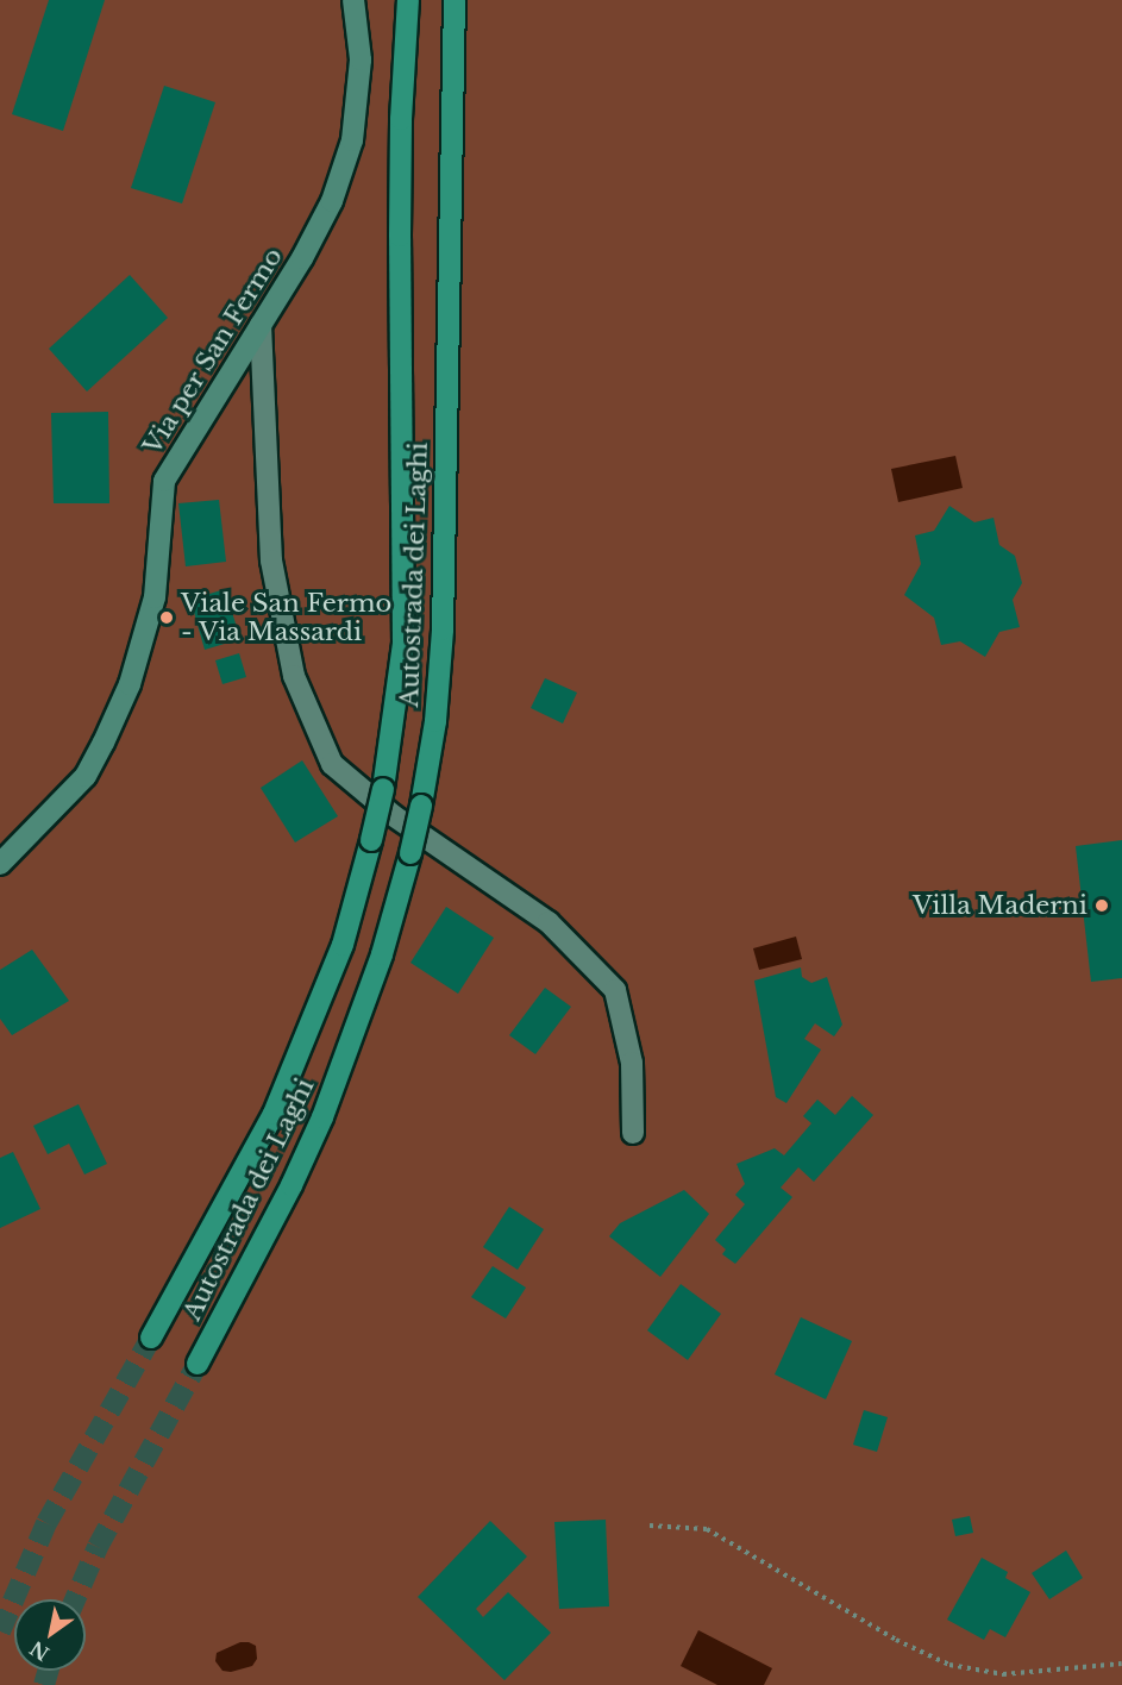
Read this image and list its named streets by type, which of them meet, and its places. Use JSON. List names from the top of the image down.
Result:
{
  "streets": {
    "highway": ["Autostrada dei Laghi"],
    "main road": ["Via per San Fermo"]
  },
  "places": ["Viale San Fermo - Via Massardi", "Villa Maderni"],
  "north": "bottom left"
}
